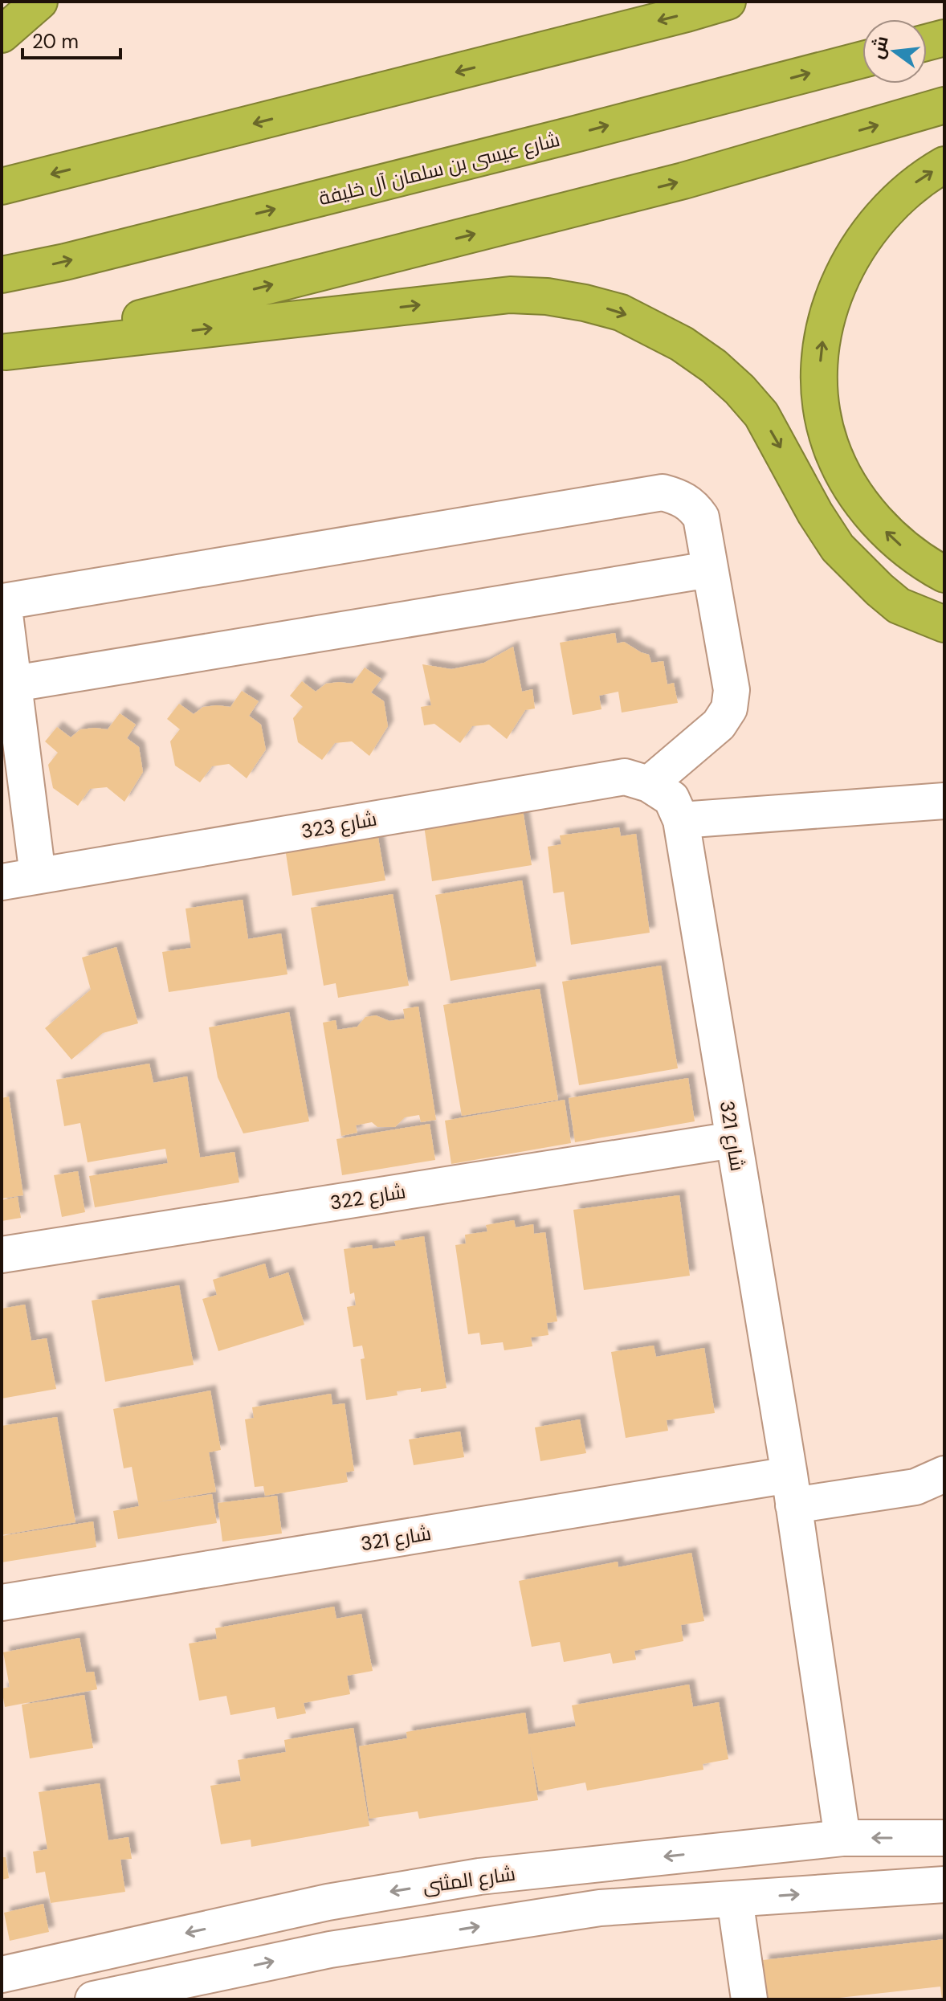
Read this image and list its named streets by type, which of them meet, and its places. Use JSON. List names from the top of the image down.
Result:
{
  "streets": {
    "highway": ["شارع عيسى بن سلمان آل خليفة"],
    "street": [
      "شارع 323",
      "شارع 321",
      "شارع 322",
      "شارع المثنى"
    ]
  },
  "crossings": [
    ["شارع 323", "شارع 321"],
    ["شارع 321", "شارع 322"],
    ["شارع 321", "شارع المثنى"]
  ],
  "scale_bar": "20 m",
  "north": "left"
}
